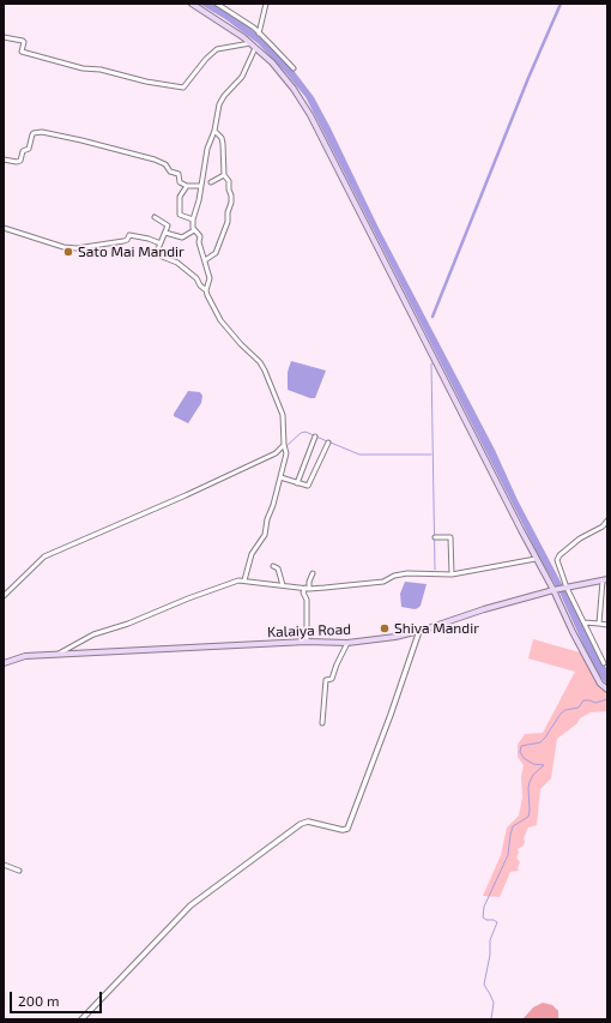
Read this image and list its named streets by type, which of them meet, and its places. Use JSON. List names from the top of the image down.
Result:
{
  "streets": {
    "main road": ["Kalaiya Road"]
  },
  "places": ["Sato Mai Mandir", "Shiva Mandir"],
  "scale_bar": "200 m"
}
